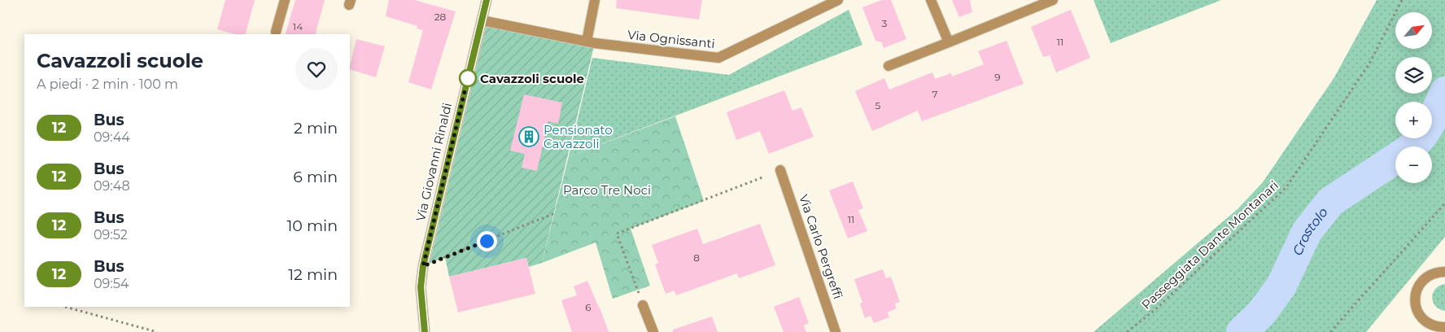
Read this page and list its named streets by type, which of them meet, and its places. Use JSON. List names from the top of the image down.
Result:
{
  "streets": {
    "street": ["Via Ognissanti", "Via Giovanni Rinaldi", "Via Carlo Pergreffi"],
    "path": ["Passeggiata Dante Montanari"]
  },
  "crossings": [
    ["Via Ognissanti", "Via Giovanni Rinaldi"]
  ],
  "water": ["Crostolo"],
  "parks": ["Parco Tre Noci"],
  "places": {
    "other": ["Cavazzoli scuole"],
    "building": ["Pensionato Cavazzoli"]
  },
  "lines": ["bus line 12"],
  "house_numbers": [
    "28",
    "3",
    "14",
    "11",
    "9",
    "7",
    "5",
    "11",
    "8",
    "6"
  ],
  "north": "top right",
  "page": {
    "map_buttons": ["+", "−"],
    "heading": ["Cavazzoli scuole", "A piedi · 2 min · 100 m"],
    "list": [
      {
        "mark": "12",
        "name": "Bus",
        "note": "09:44",
        "value": "2 min"
      },
      {
        "mark": "12",
        "name": "Bus",
        "note": "09:48",
        "value": "6 min"
      },
      {
        "mark": "12",
        "name": "Bus",
        "note": "09:52",
        "value": "10 min"
      },
      {
        "mark": "12",
        "name": "Bus",
        "note": "09:54",
        "value": "12 min"
      }
    ]
  }
}
